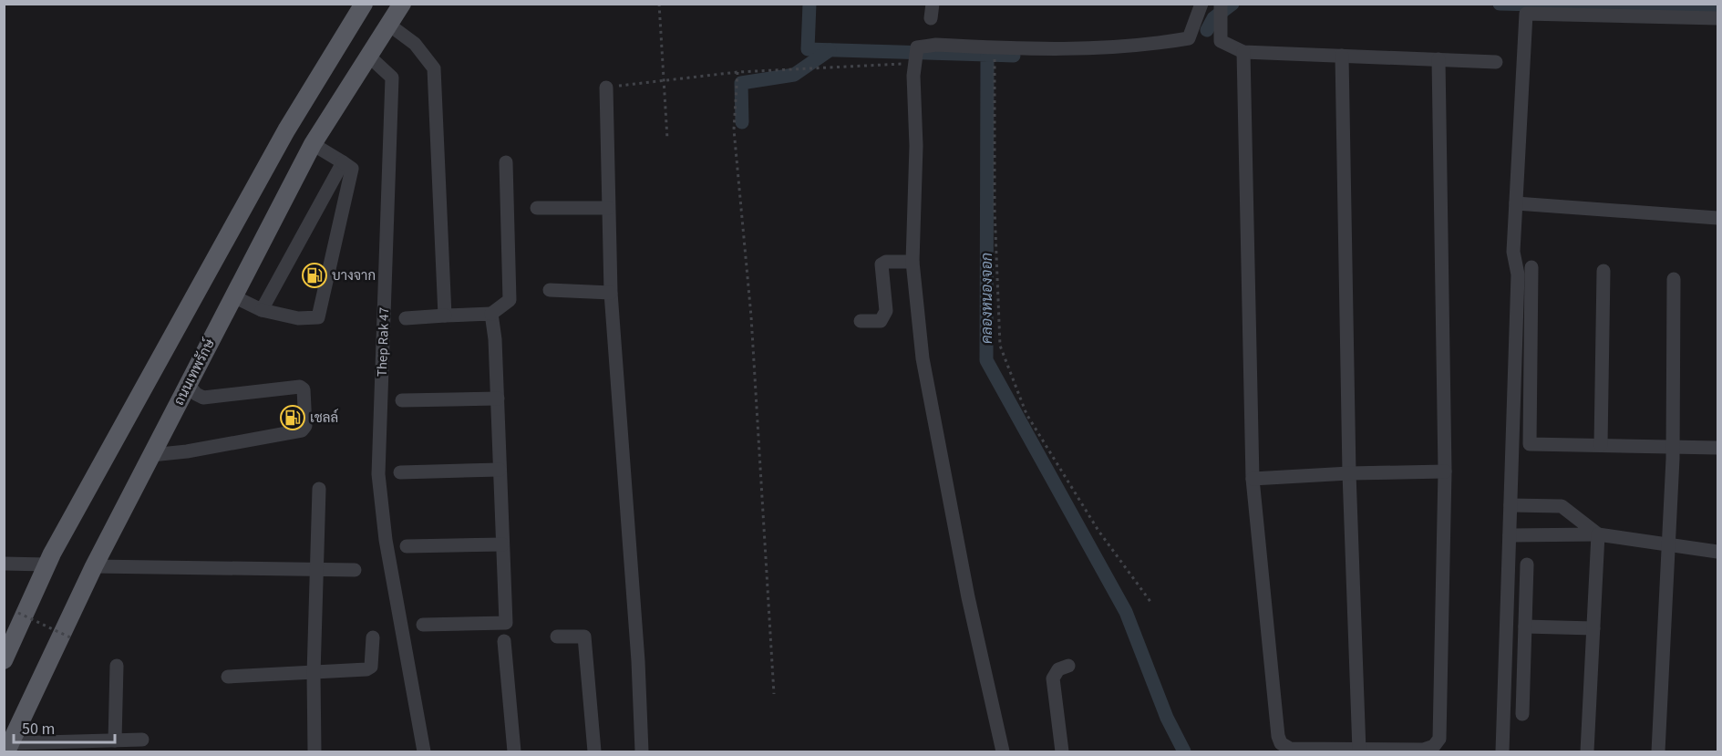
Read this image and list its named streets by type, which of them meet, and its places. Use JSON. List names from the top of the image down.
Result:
{
  "streets": {
    "main road": ["ถนนเทพรักษ์"],
    "street": ["Thep Rak 47"]
  },
  "crossings": [
    ["Thep Rak 47", "ถนนเทพรักษ์"]
  ],
  "water": ["คลองหนองจอก"],
  "places": {
    "fuel station": ["บางจาก", "เชลล์"]
  },
  "scale_bar": "50 m"
}
